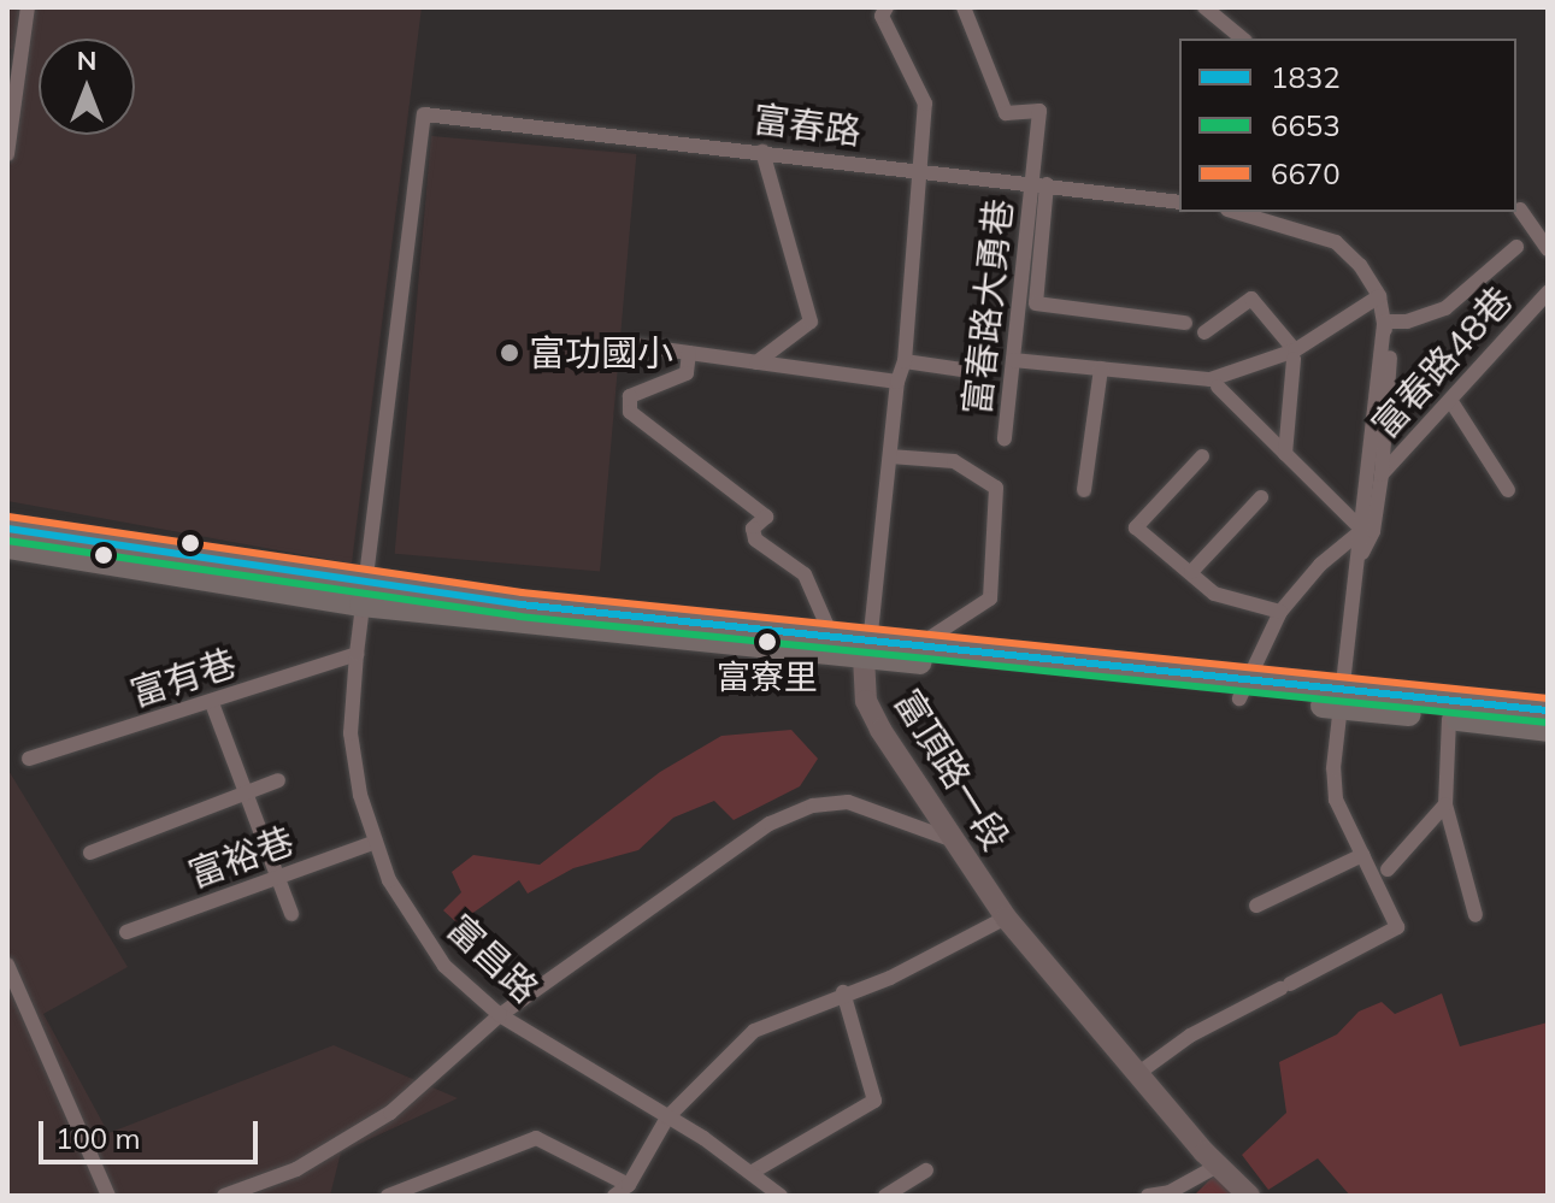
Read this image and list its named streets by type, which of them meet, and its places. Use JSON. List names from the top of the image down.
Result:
{
  "streets": {
    "street": [
      "富春路",
      "富春路大勇巷",
      "富春路48巷",
      "富有巷",
      "富頂路一段",
      "富裕巷",
      "富昌路"
    ]
  },
  "crossings": [
    ["富春路", "富春路大勇巷"],
    ["富春路", "富頂路一段"],
    ["富春路", "富昌路"],
    ["富有巷", "富昌路"],
    ["富裕巷", "富昌路"]
  ],
  "places": ["富功國小", "富寮里"],
  "lines": ["transit line 6670", "transit line 1832", "transit line 6653"],
  "legend": ["1832", "6653", "6670"],
  "scale_bar": "100 m",
  "north": "top"
}
